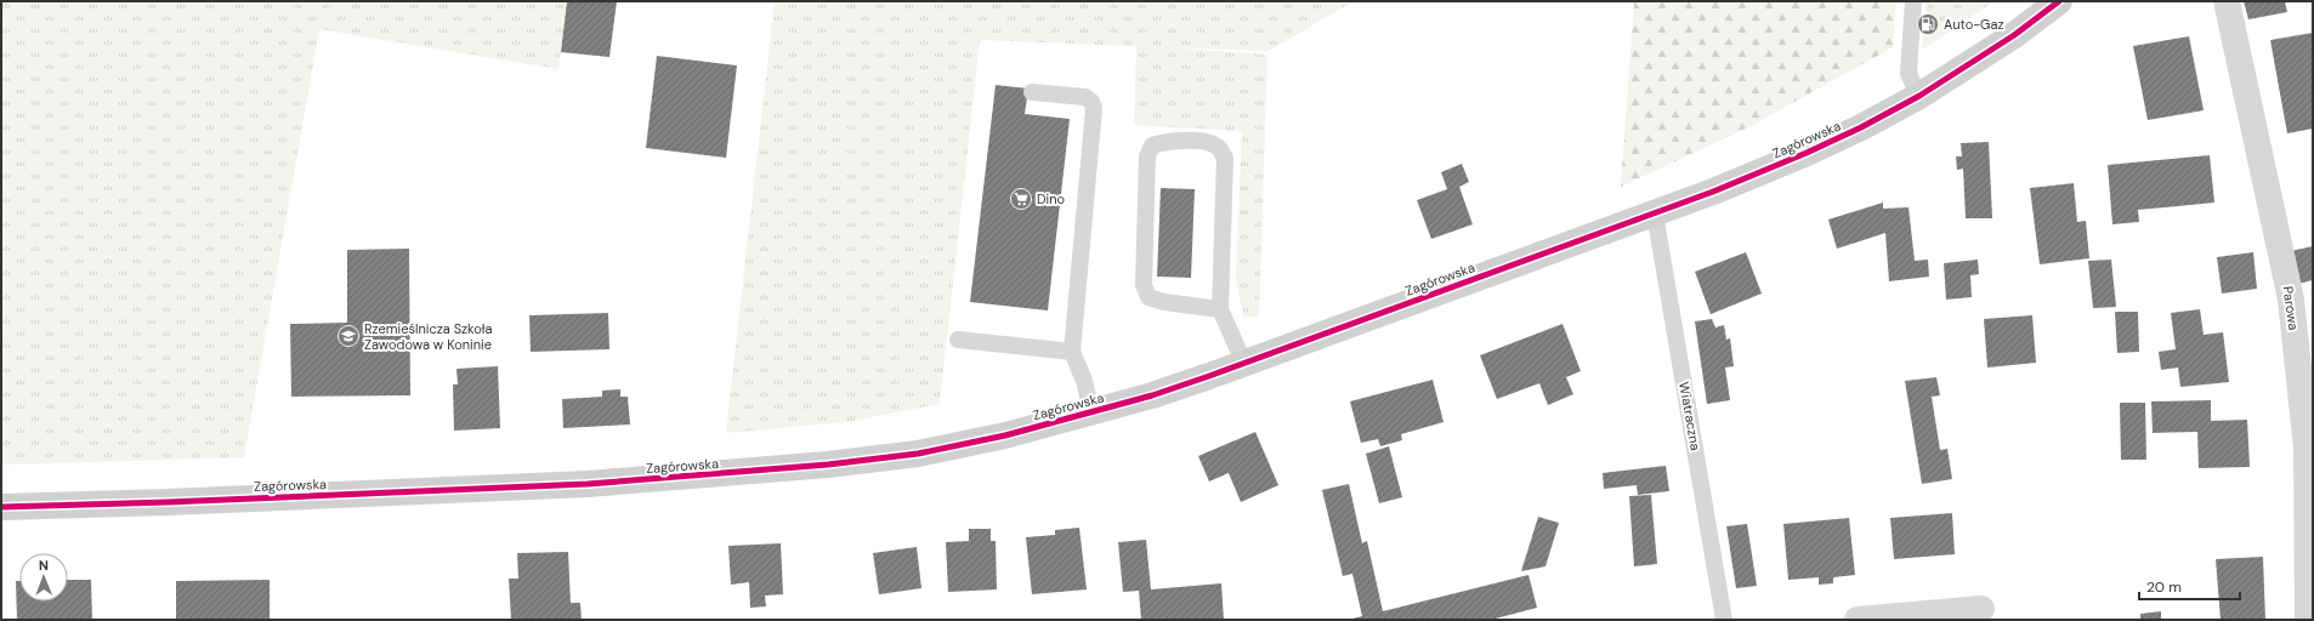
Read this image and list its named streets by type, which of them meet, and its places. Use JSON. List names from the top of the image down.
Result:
{
  "streets": {
    "street": ["Zagórowska", "Parowa"],
    "lane": ["Wiatraczna"]
  },
  "crossings": [
    ["Zagórowska", "Wiatraczna"]
  ],
  "places": {
    "fuel station": ["Auto-Gaz"],
    "supermarket": ["Dino"],
    "school or university": ["Rzemieślnicza Szkoła Zawodowa w Koninie"]
  },
  "scale_bar": "20 m",
  "north": "top"
}
